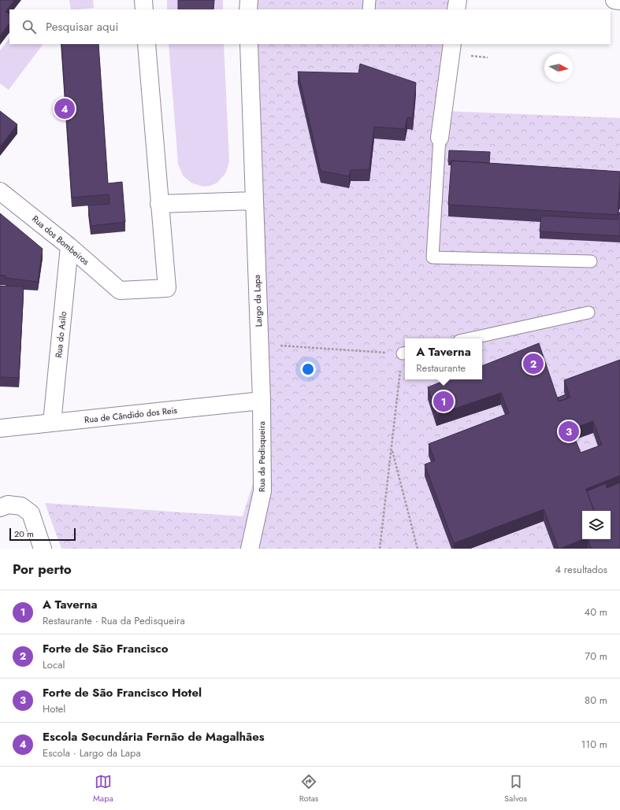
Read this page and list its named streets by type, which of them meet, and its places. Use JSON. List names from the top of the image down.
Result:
{
  "streets": {
    "street": [
      "Rua dos Bombeiros",
      "Largo da Lapa",
      "Rua do Asilo",
      "Rua de Cândido dos Reis",
      "Rua da Pedisqueira"
    ]
  },
  "crossings": [
    ["Rua dos Bombeiros", "Rua do Asilo"],
    ["Largo da Lapa", "Rua de Cândido dos Reis"],
    ["Largo da Lapa", "Rua da Pedisqueira"],
    ["Rua do Asilo", "Rua de Cândido dos Reis"],
    ["Rua de Cândido dos Reis", "Rua da Pedisqueira"]
  ],
  "scale_bar": "20 m",
  "north": "right",
  "page": {
    "search": "Pesquisar aqui",
    "pins": [
      "4",
      "2",
      "1",
      "3"
    ],
    "popup": ["A Taverna", "Restaurante"],
    "scale": "20 m",
    "heading": ["Por perto", "4 resultados"],
    "list": [
      {
        "mark": "1",
        "name": "A Taverna",
        "note": "Restaurante · Rua da Pedisqueira",
        "value": "40 m"
      },
      {
        "mark": "2",
        "name": "Forte de São Francisco",
        "note": "Local",
        "value": "70 m"
      },
      {
        "mark": "3",
        "name": "Forte de São Francisco Hotel",
        "note": "Hotel",
        "value": "80 m"
      },
      {
        "mark": "4",
        "name": "Escola Secundária Fernão de Magalhães",
        "note": "Escola · Largo da Lapa",
        "value": "110 m"
      }
    ],
    "nav": ["Mapa", "Rotas", "Salvos"]
  }
}
